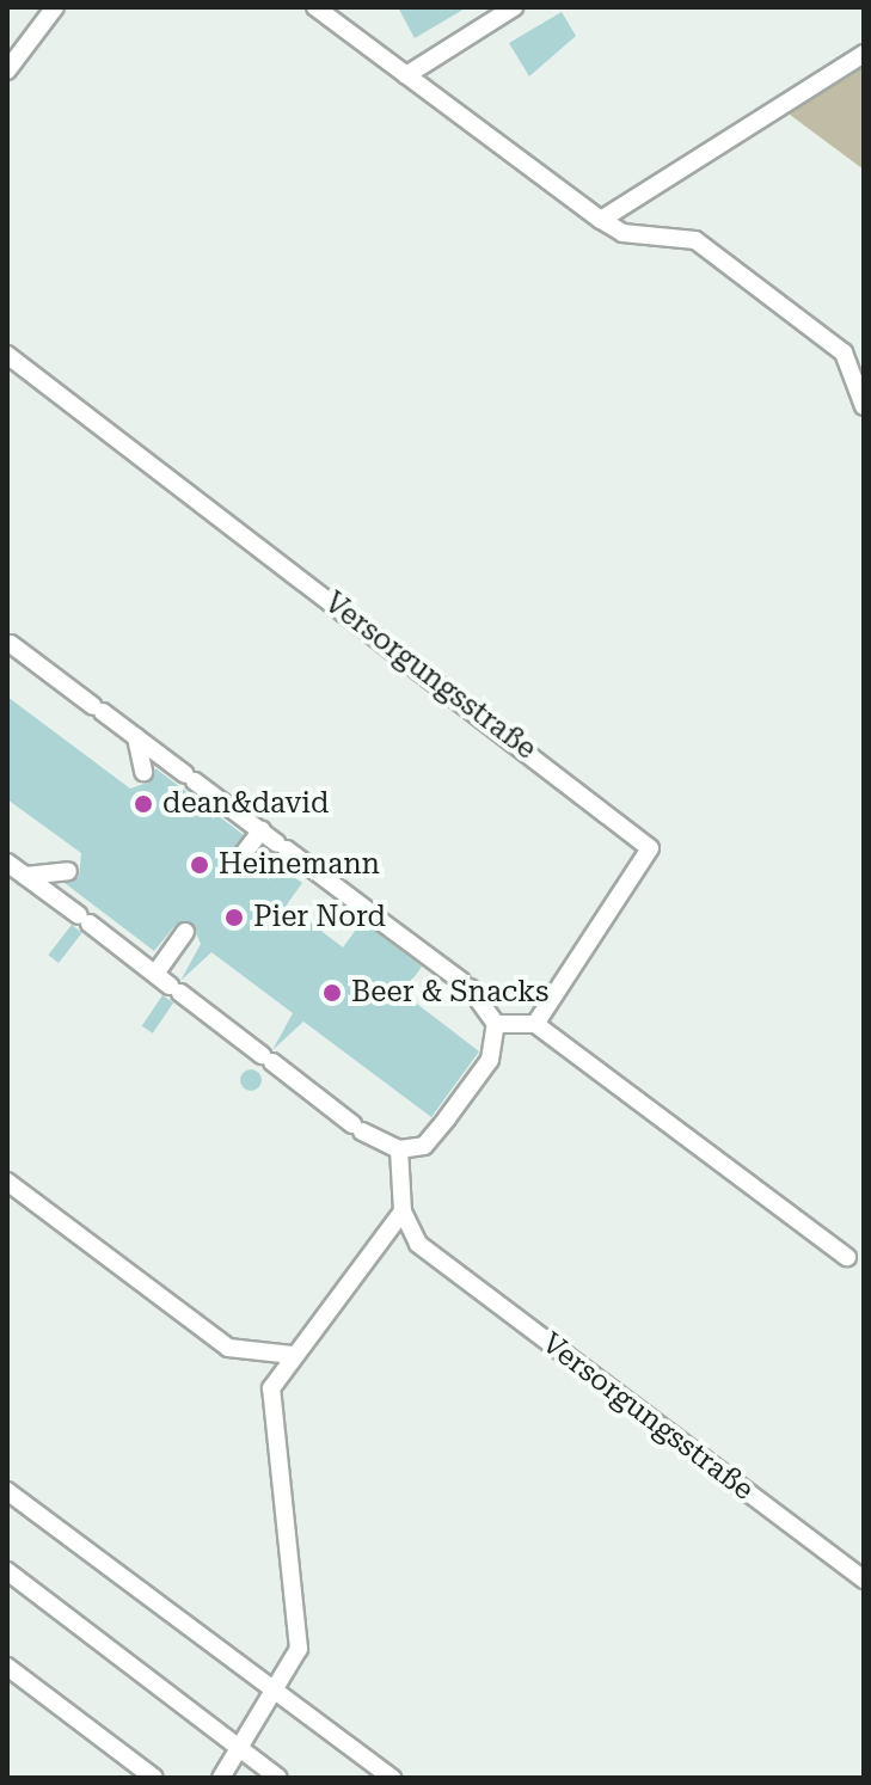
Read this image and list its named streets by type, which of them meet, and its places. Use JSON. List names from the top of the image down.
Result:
{
  "streets": {
    "lane": ["Versorgungsstraße"]
  },
  "places": [
    "dean&david",
    "Heinemann",
    "Pier Nord",
    "Beer & Snacks"
  ]
}
